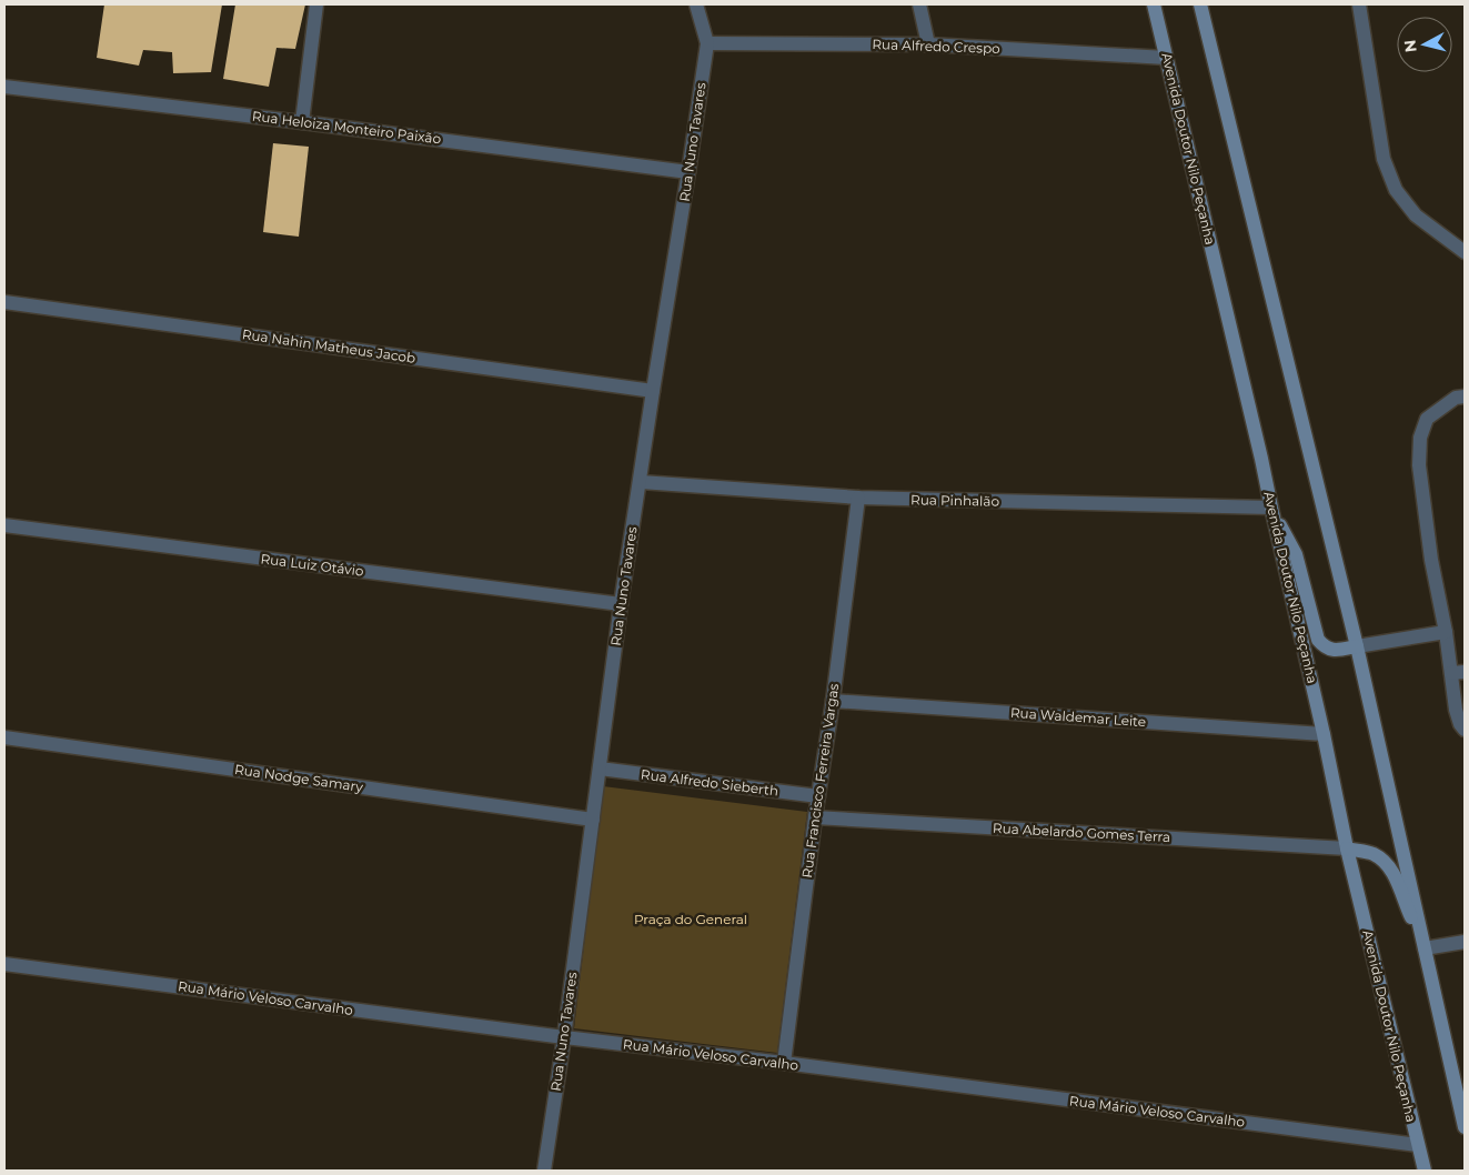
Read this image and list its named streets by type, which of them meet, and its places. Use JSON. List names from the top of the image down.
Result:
{
  "streets": {
    "main road": ["Avenida Doutor Nilo Peçanha"],
    "street": [
      "Rua Alfredo Crespo",
      "Rua Heloiza Monteiro Paixão",
      "Rua Nuno Tavares",
      "Rua Nahin Matheus Jacob",
      "Rua Pinhalão",
      "Rua Luiz Otávio",
      "Rua Waldemar Leite",
      "Rua Nodge Samary",
      "Rua Francisco Ferreira Vargas",
      "Rua Alfredo Sieberth",
      "Rua Abelardo Gomes Terra",
      "Rua Mário Veloso Carvalho"
    ]
  },
  "crossings": [
    ["Rua Alfredo Crespo", "Rua Nuno Tavares"],
    ["Rua Alfredo Crespo", "Avenida Doutor Nilo Peçanha"],
    ["Rua Heloiza Monteiro Paixão", "Rua Nuno Tavares"],
    ["Rua Nuno Tavares", "Rua Nahin Matheus Jacob"],
    ["Rua Nuno Tavares", "Rua Pinhalão"],
    ["Rua Nuno Tavares", "Rua Luiz Otávio"],
    ["Rua Nuno Tavares", "Rua Nodge Samary"],
    ["Rua Nuno Tavares", "Rua Alfredo Sieberth"],
    ["Rua Nuno Tavares", "Rua Mário Veloso Carvalho"],
    ["Avenida Doutor Nilo Peçanha", "Rua Pinhalão"],
    ["Avenida Doutor Nilo Peçanha", "Rua Waldemar Leite"],
    ["Avenida Doutor Nilo Peçanha", "Rua Abelardo Gomes Terra"],
    ["Avenida Doutor Nilo Peçanha", "Rua Mário Veloso Carvalho"],
    ["Rua Pinhalão", "Rua Francisco Ferreira Vargas"],
    ["Rua Waldemar Leite", "Rua Francisco Ferreira Vargas"],
    ["Rua Francisco Ferreira Vargas", "Rua Alfredo Sieberth"],
    ["Rua Francisco Ferreira Vargas", "Rua Abelardo Gomes Terra"],
    ["Rua Francisco Ferreira Vargas", "Rua Mário Veloso Carvalho"]
  ],
  "parks": ["Praça do General"],
  "north": "left"
}
